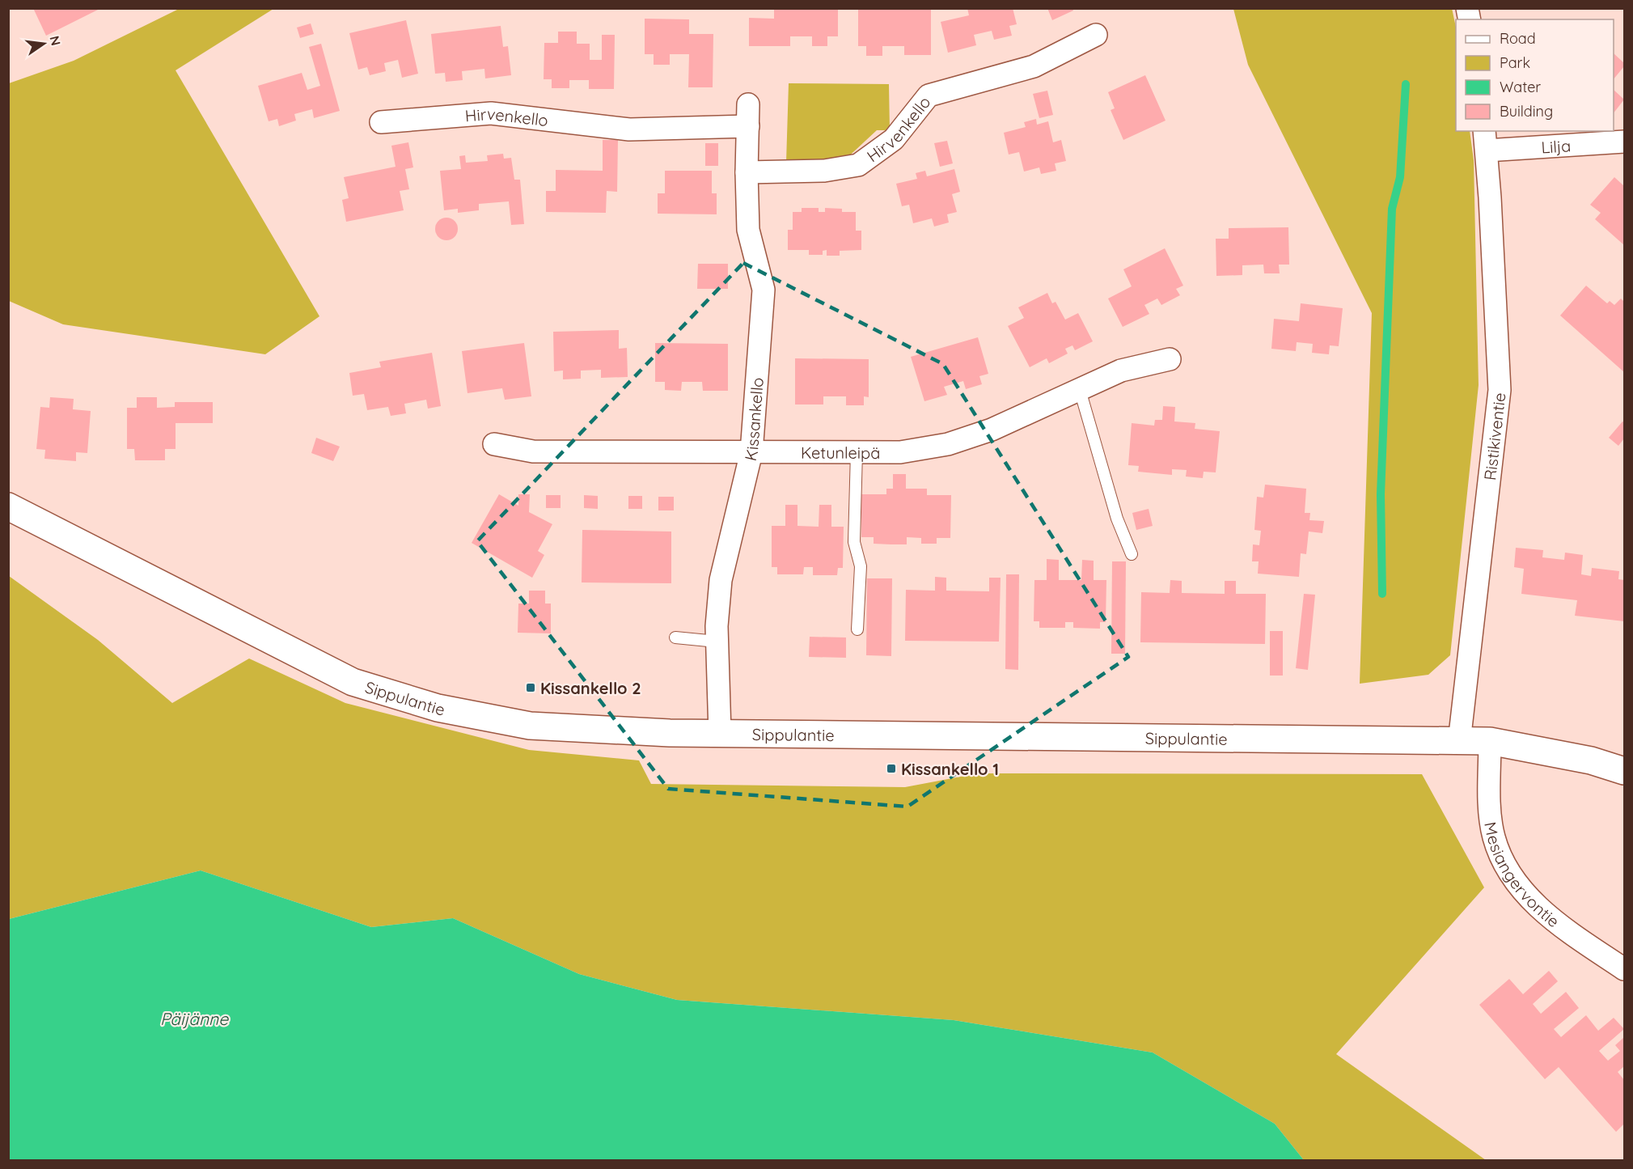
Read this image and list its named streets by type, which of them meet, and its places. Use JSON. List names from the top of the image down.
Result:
{
  "streets": {
    "street": [
      "Hirvenkello",
      "Lilja",
      "Kissankello",
      "Ristikiventie",
      "Ketunleipä",
      "Sippulantie",
      "Mesiangervontie"
    ]
  },
  "crossings": [
    ["Hirvenkello", "Kissankello"],
    ["Lilja", "Ristikiventie"],
    ["Kissankello", "Ketunleipä"],
    ["Kissankello", "Sippulantie"],
    ["Ristikiventie", "Sippulantie"],
    ["Sippulantie", "Mesiangervontie"]
  ],
  "water": ["Päijänne"],
  "places": {
    "transit": ["Kissankello 2", "Kissankello 1"]
  },
  "legend": [
    "Road",
    "Park",
    "Water",
    "Building"
  ],
  "north": "right"
}
